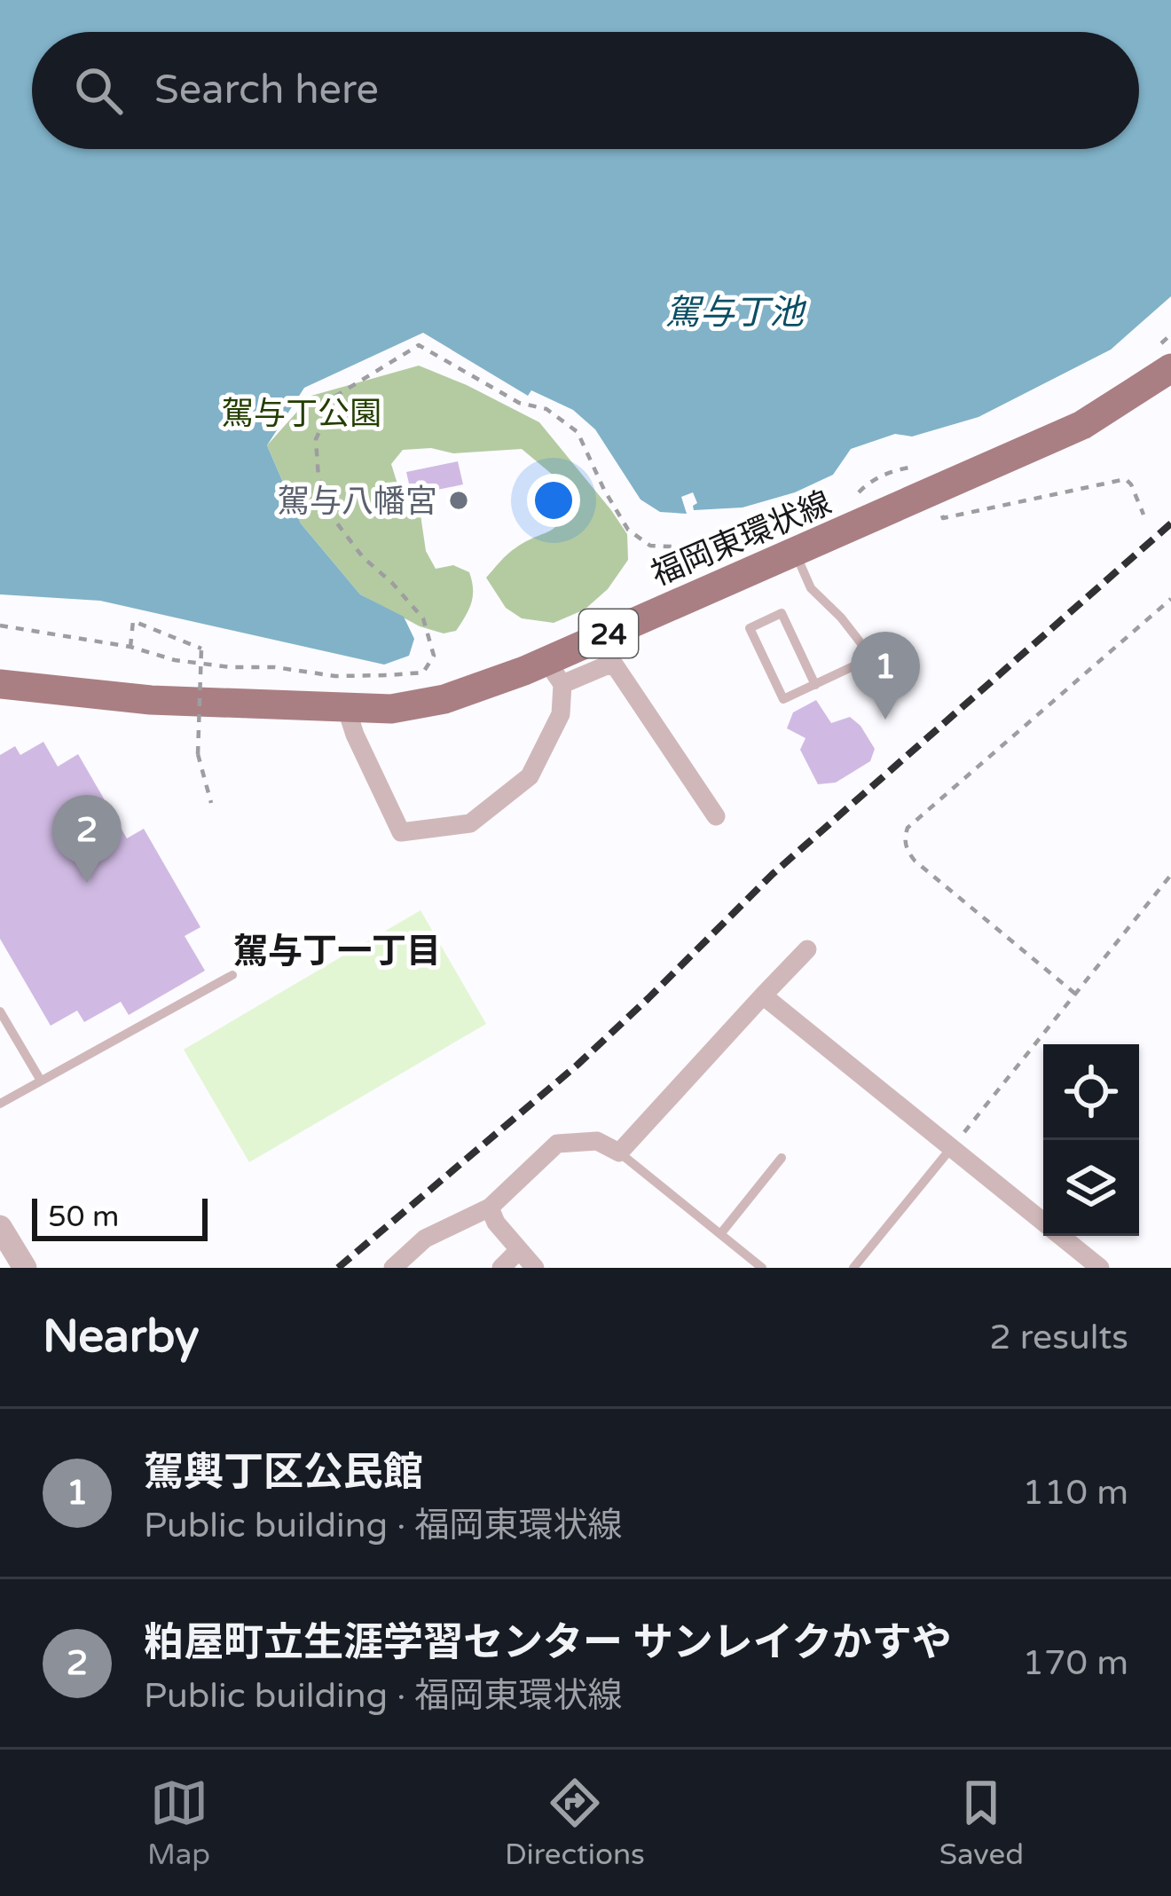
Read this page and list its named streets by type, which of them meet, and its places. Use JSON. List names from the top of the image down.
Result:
{
  "streets": {
    "main road": ["福岡東環状線", "24"]
  },
  "districts": ["駕与丁一丁目"],
  "water": ["駕与丁池"],
  "parks": ["駕与丁公園"],
  "places": ["駕与八幡宮"],
  "scale_bar": "50 m",
  "page": {
    "search": "Search here",
    "pins": ["1", "2"],
    "scale": "50 m",
    "heading": ["Nearby", "2 results"],
    "list": [
      {
        "mark": "1",
        "name": "駕輿丁区公民館",
        "note": "Public building · 福岡東環状線",
        "value": "110 m"
      },
      {
        "mark": "2",
        "name": "粕屋町立生涯学習センター サンレイクかすや",
        "note": "Public building · 福岡東環状線",
        "value": "170 m"
      }
    ],
    "nav": ["Map", "Directions", "Saved"]
  }
}
